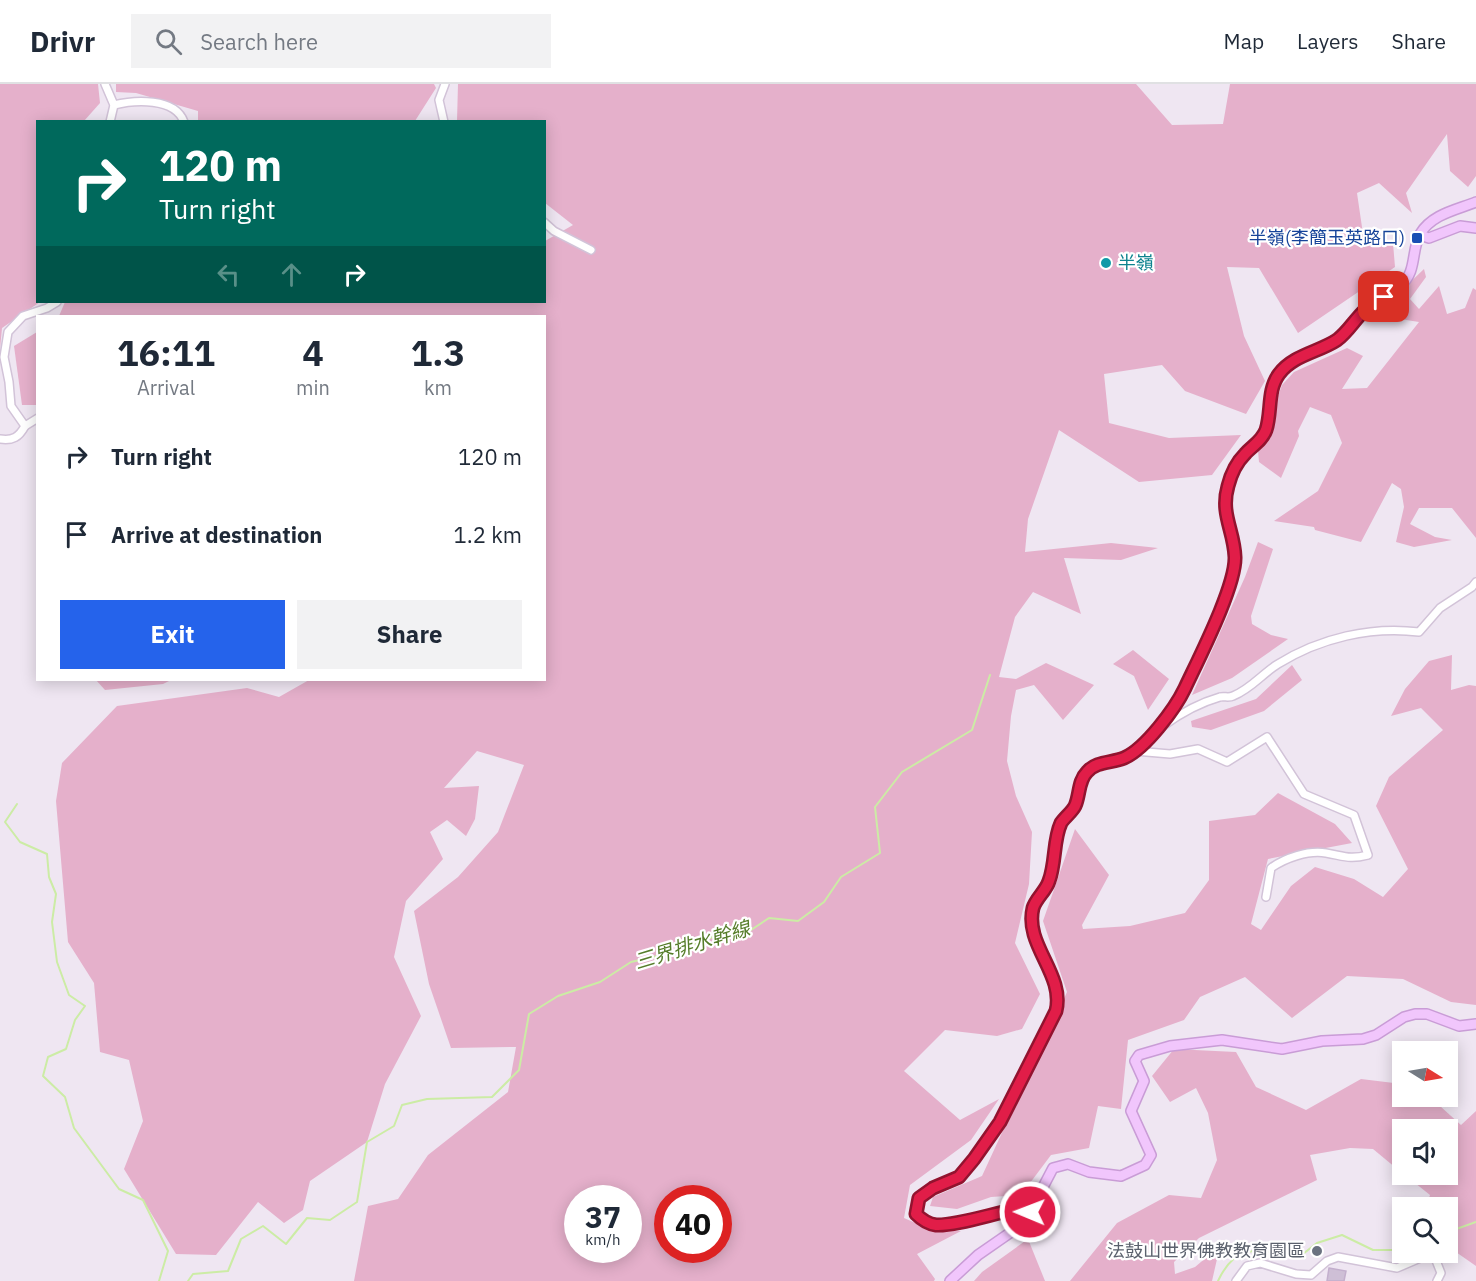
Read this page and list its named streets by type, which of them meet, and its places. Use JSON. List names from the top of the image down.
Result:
{
  "water": ["三界排水幹線"],
  "places": {
    "transit": ["半嶺(李簡玉英路口)"],
    "other": ["半嶺", "法鼓山世界佛教教育園區"]
  },
  "north": "right",
  "page": {
    "header": "Drivr",
    "search": "Search here",
    "nav": ["Map", "Layers", "Share"],
    "turn": ["120 m", "Turn right"],
    "eta": [
      "16:11",
      "Arrival",
      "4",
      "min",
      "1.3",
      "km"
    ],
    "list": [
      {
        "name": "Turn right",
        "value": "120 m"
      },
      {
        "name": "Arrive at destination",
        "value": "1.2 km"
      }
    ],
    "buttons": ["Exit", "Share"],
    "speed": "37 km/h",
    "limit": "40"
  }
}
